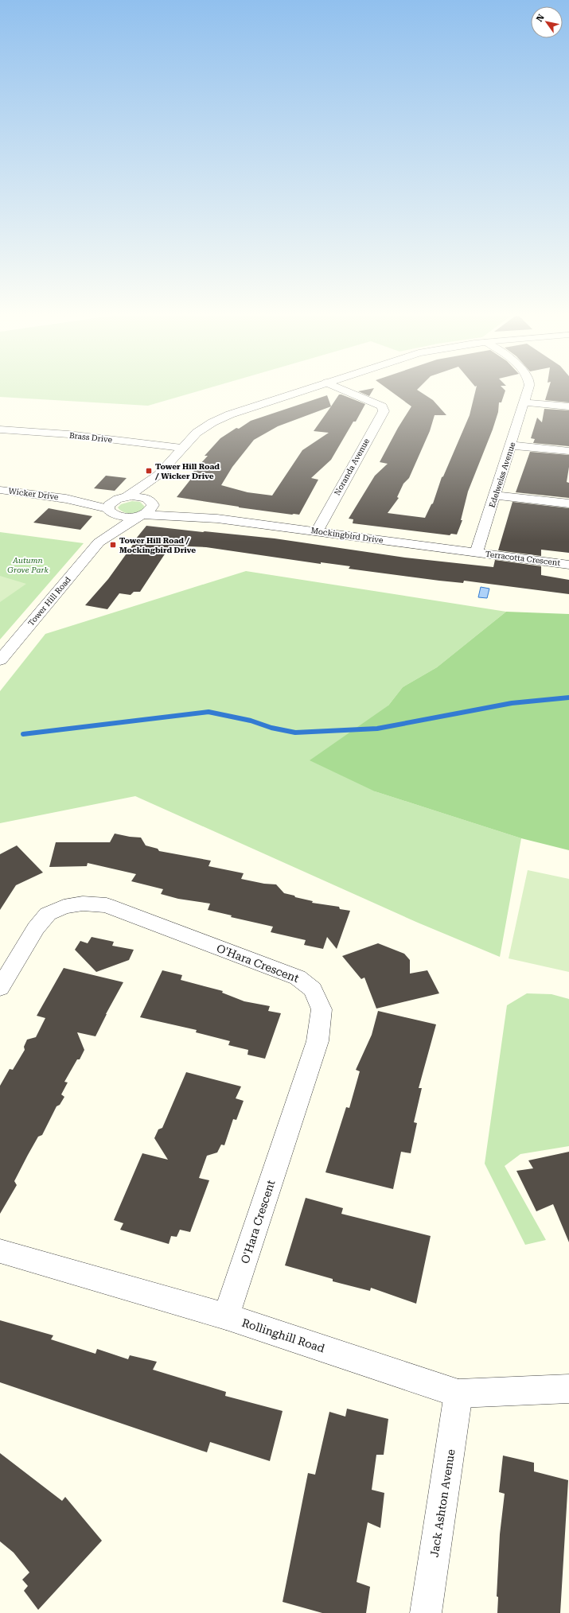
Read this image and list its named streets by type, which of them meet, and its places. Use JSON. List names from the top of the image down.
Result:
{
  "streets": {
    "street": [
      "Brass Drive",
      "Noranda Avenue",
      "Edelweiss Avenue",
      "Wicker Drive",
      "Mockingbird Drive",
      "Terracotta Crescent",
      "Tower Hill Road",
      "O'Hara Crescent",
      "Rollinghill Road",
      "Jack Ashton Avenue"
    ]
  },
  "crossings": [
    ["Noranda Avenue", "Mockingbird Drive"],
    ["Edelweiss Avenue", "Mockingbird Drive"],
    ["Edelweiss Avenue", "Terracotta Crescent"],
    ["Wicker Drive", "Mockingbird Drive"],
    ["Wicker Drive", "Tower Hill Road"],
    ["Mockingbird Drive", "Terracotta Crescent"],
    ["Mockingbird Drive", "Tower Hill Road"],
    ["O'Hara Crescent", "Rollinghill Road"],
    ["Rollinghill Road", "Jack Ashton Avenue"]
  ],
  "parks": ["Autumn Grove Park"],
  "places": {
    "transit": ["Tower Hill Road / Wicker Drive", "Tower Hill Road / Mockingbird Drive"]
  },
  "north": "top left"
}
